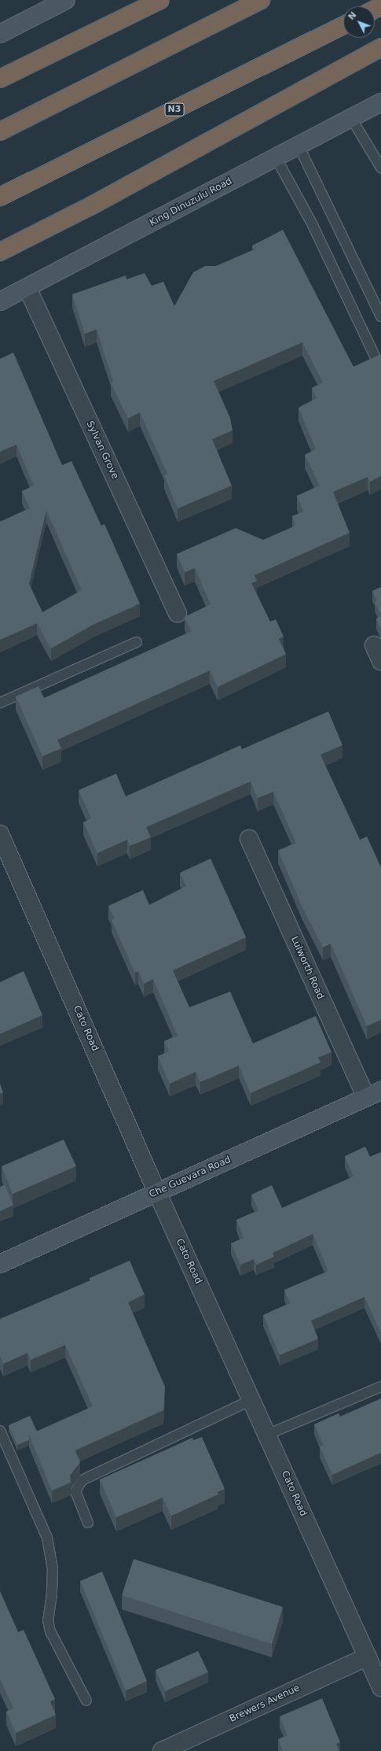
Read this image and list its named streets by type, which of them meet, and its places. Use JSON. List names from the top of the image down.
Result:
{
  "streets": {
    "highway": ["N3"],
    "main road": ["King Dinuzulu Road", "Che Guevara Road"],
    "street": [
      "Sylvan Grove",
      "Lulworth Road",
      "Cato Road",
      "Brewers Avenue"
    ]
  },
  "crossings": [
    ["King Dinuzulu Road", "Sylvan Grove"],
    ["Lulworth Road", "Che Guevara Road"],
    ["Cato Road", "Che Guevara Road"],
    ["Cato Road", "Brewers Avenue"]
  ],
  "north": "top left"
}
